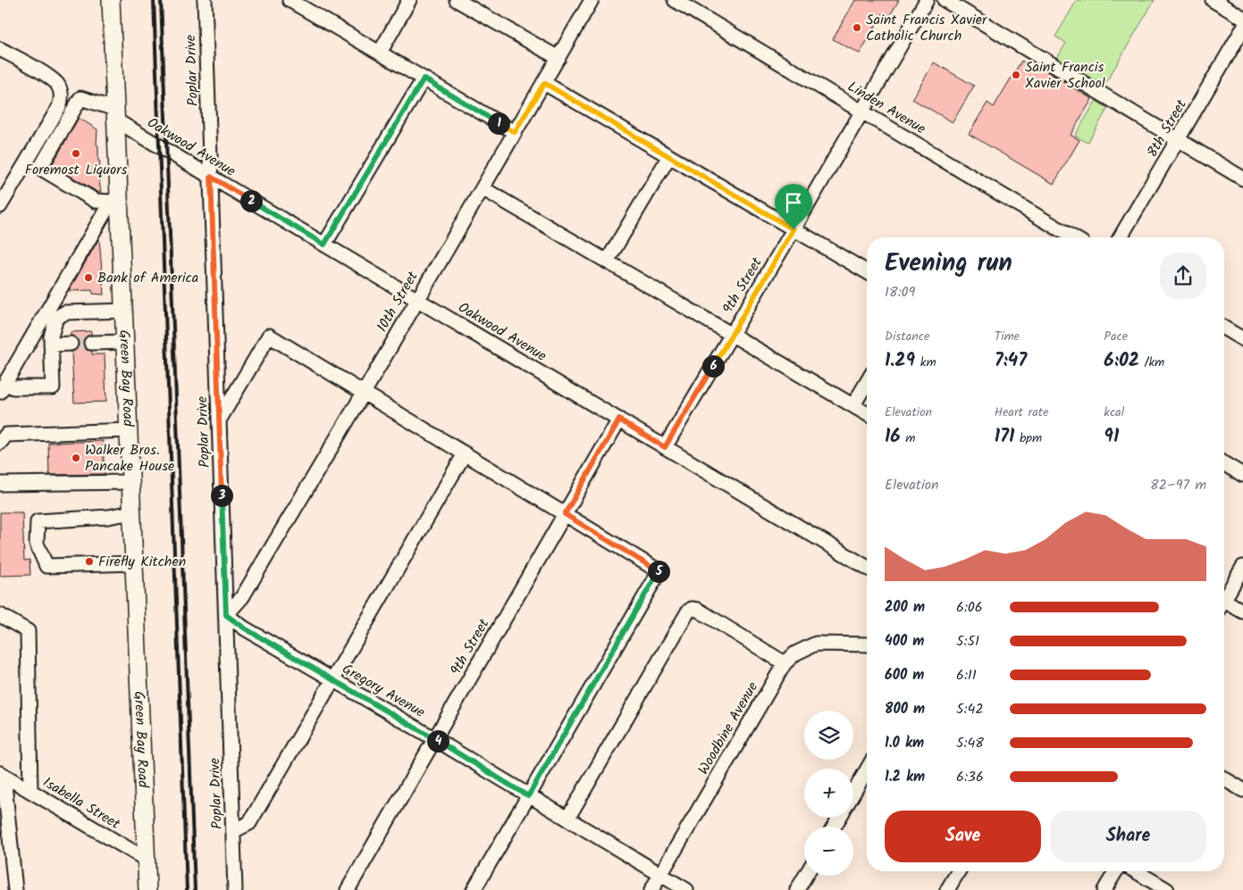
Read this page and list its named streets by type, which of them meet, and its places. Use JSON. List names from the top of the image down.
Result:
{
  "streets": {
    "main road": ["Green Bay Road"],
    "street": [
      "Poplar Drive",
      "Linden Avenue",
      "8th Street",
      "Oakwood Avenue",
      "9th Street",
      "10th Street",
      "Gregory Avenue",
      "Woodbine Avenue",
      "Isabella Street"
    ]
  },
  "crossings": [
    ["Poplar Drive", "Oakwood Avenue"],
    ["Poplar Drive", "10th Street"],
    ["Poplar Drive", "Gregory Avenue"],
    ["Linden Avenue", "9th Street"],
    ["Oakwood Avenue", "9th Street"],
    ["Oakwood Avenue", "10th Street"],
    ["Oakwood Avenue", "Green Bay Road"],
    ["9th Street", "Gregory Avenue"],
    ["10th Street", "Gregory Avenue"],
    ["Green Bay Road", "Isabella Street"],
    ["Gregory Avenue", "Woodbine Avenue"]
  ],
  "places": [
    "Saint Francis Xavier Catholic Church",
    "Saint Francis Xavier School",
    "Foremost Liquors",
    "Bank of America",
    "Walker Bros. Pancake House",
    "Firefly Kitchen"
  ],
  "page": {
    "pins": [
      "1",
      "2",
      "6",
      "3",
      "5",
      "4"
    ],
    "heading": ["Evening run", "18:09"],
    "stats": [
      ["Distance", "1.29 km"],
      ["Time", "7:47"],
      ["Pace", "6:02 /km"],
      ["Elevation", "16 m"],
      ["Heart rate", "171 bpm"],
      ["kcal", "91"]
    ],
    "chart": ["Elevation", "82–97 m"],
    "list": [
      {
        "name": "200 m",
        "note": "6:06"
      },
      {
        "name": "400 m",
        "note": "5:51"
      },
      {
        "name": "600 m",
        "note": "6:11"
      },
      {
        "name": "800 m",
        "note": "5:42"
      },
      {
        "name": "1.0 km",
        "note": "5:48"
      },
      {
        "name": "1.2 km",
        "note": "6:36"
      }
    ],
    "map_buttons": ["+", "−"],
    "buttons": ["Save", "Share"]
  }
}
